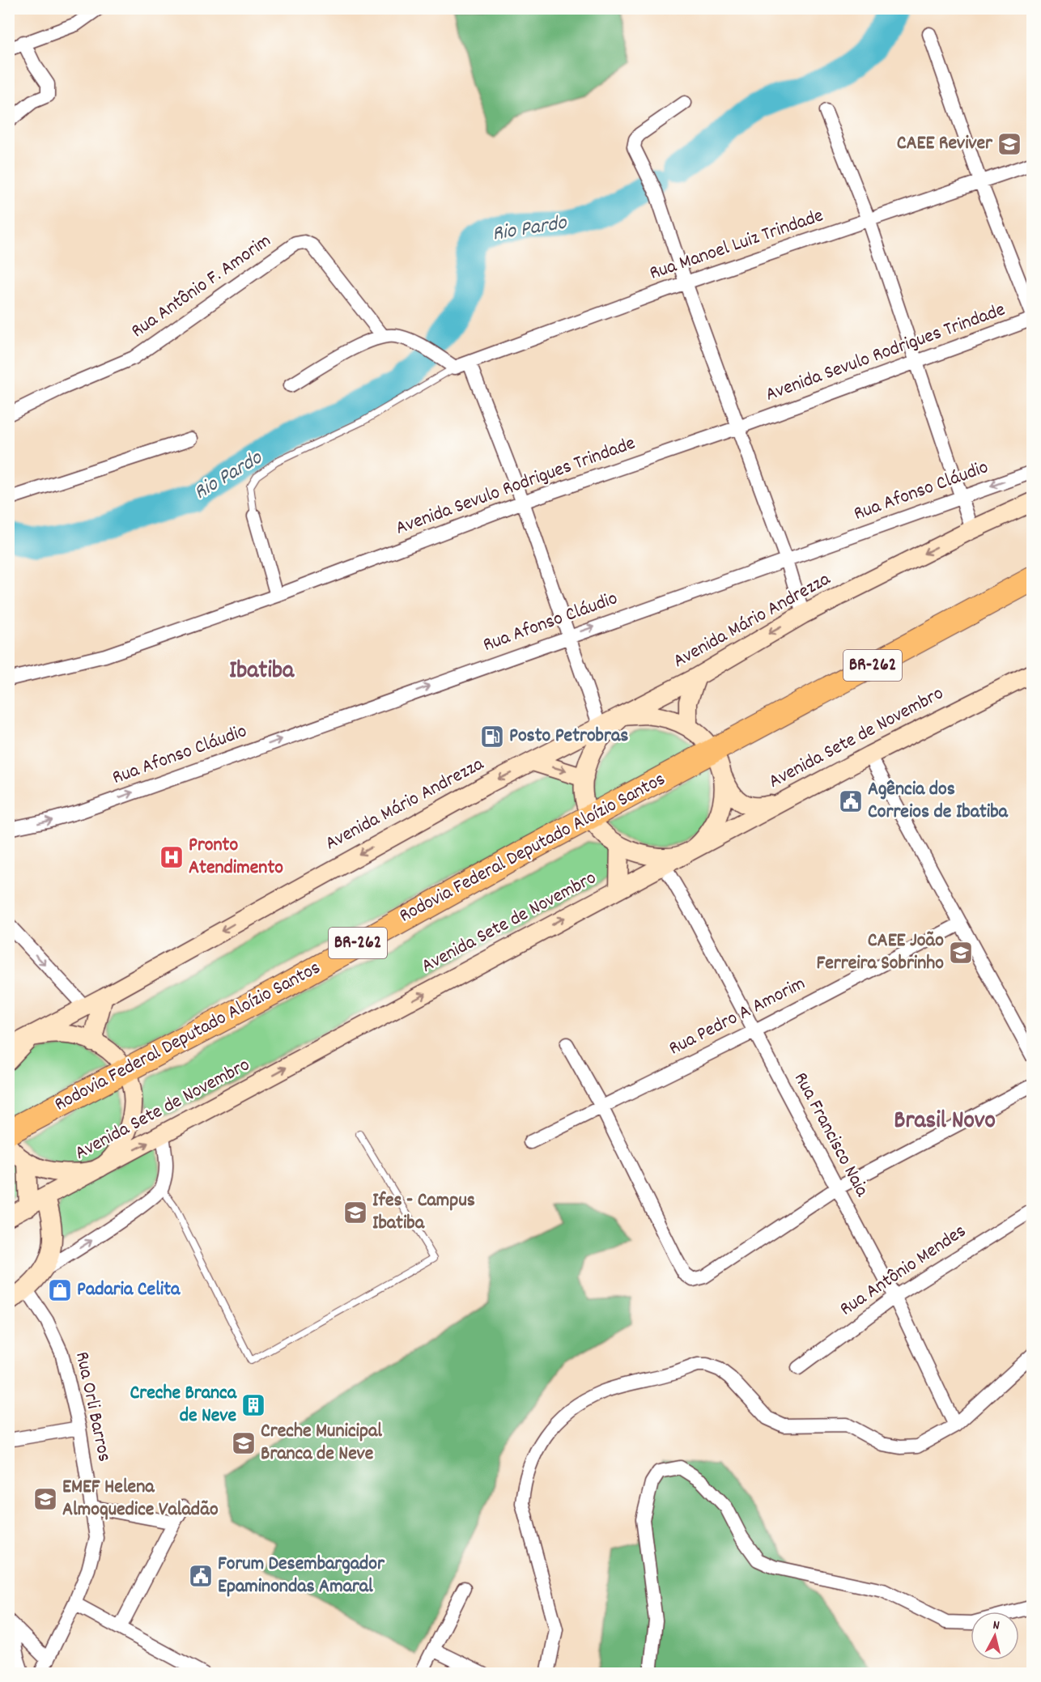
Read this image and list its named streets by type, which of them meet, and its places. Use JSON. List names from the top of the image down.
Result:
{
  "streets": {
    "highway": ["BR-262", "Rodovia Federal Deputado Aloízio Santos"],
    "street": [
      "Rua Manoel Luiz Trindade",
      "Rua Antônio F. Amorim",
      "Avenida Sevulo Rodrigues Trindade",
      "Rua Afonso Cláudio",
      "Avenida Mário Andrezza",
      "Avenida Sete de Novembro",
      "Rua Pedro A Amorim",
      "Rua Francisco Naia",
      "Rua Antônio Mendes",
      "Rua Orli Barros"
    ]
  },
  "crossings": [
    ["Avenida Sete de Novembro", "Rua Francisco Naia"],
    ["Rua Pedro A Amorim", "Rua Francisco Naia"],
    ["Rua Francisco Naia", "Rua Antônio Mendes"]
  ],
  "one_way": ["Rua Afonso Cláudio", "Avenida Mário Andrezza", "Avenida Sete de Novembro"],
  "districts": ["Ibatiba", "Brasil Novo"],
  "water": ["Rio Pardo"],
  "places": {
    "school or university": [
      "CAEE Reviver",
      "CAEE João Ferreira Sobrinho",
      "Ifes - Campus Ibatiba",
      "Creche Municipal Branca de Neve",
      "EMEF Helena Almoquedice Valadão"
    ],
    "fuel station": ["Posto Petrobras"],
    "public building": ["Agência dos Correios de Ibatiba", "Forum Desembargador Epaminondas Amaral"],
    "hospital": ["Pronto Atendimento"],
    "shop": ["Padaria Celita"],
    "building": ["Creche Branca de Neve"]
  },
  "north": "top"
}
